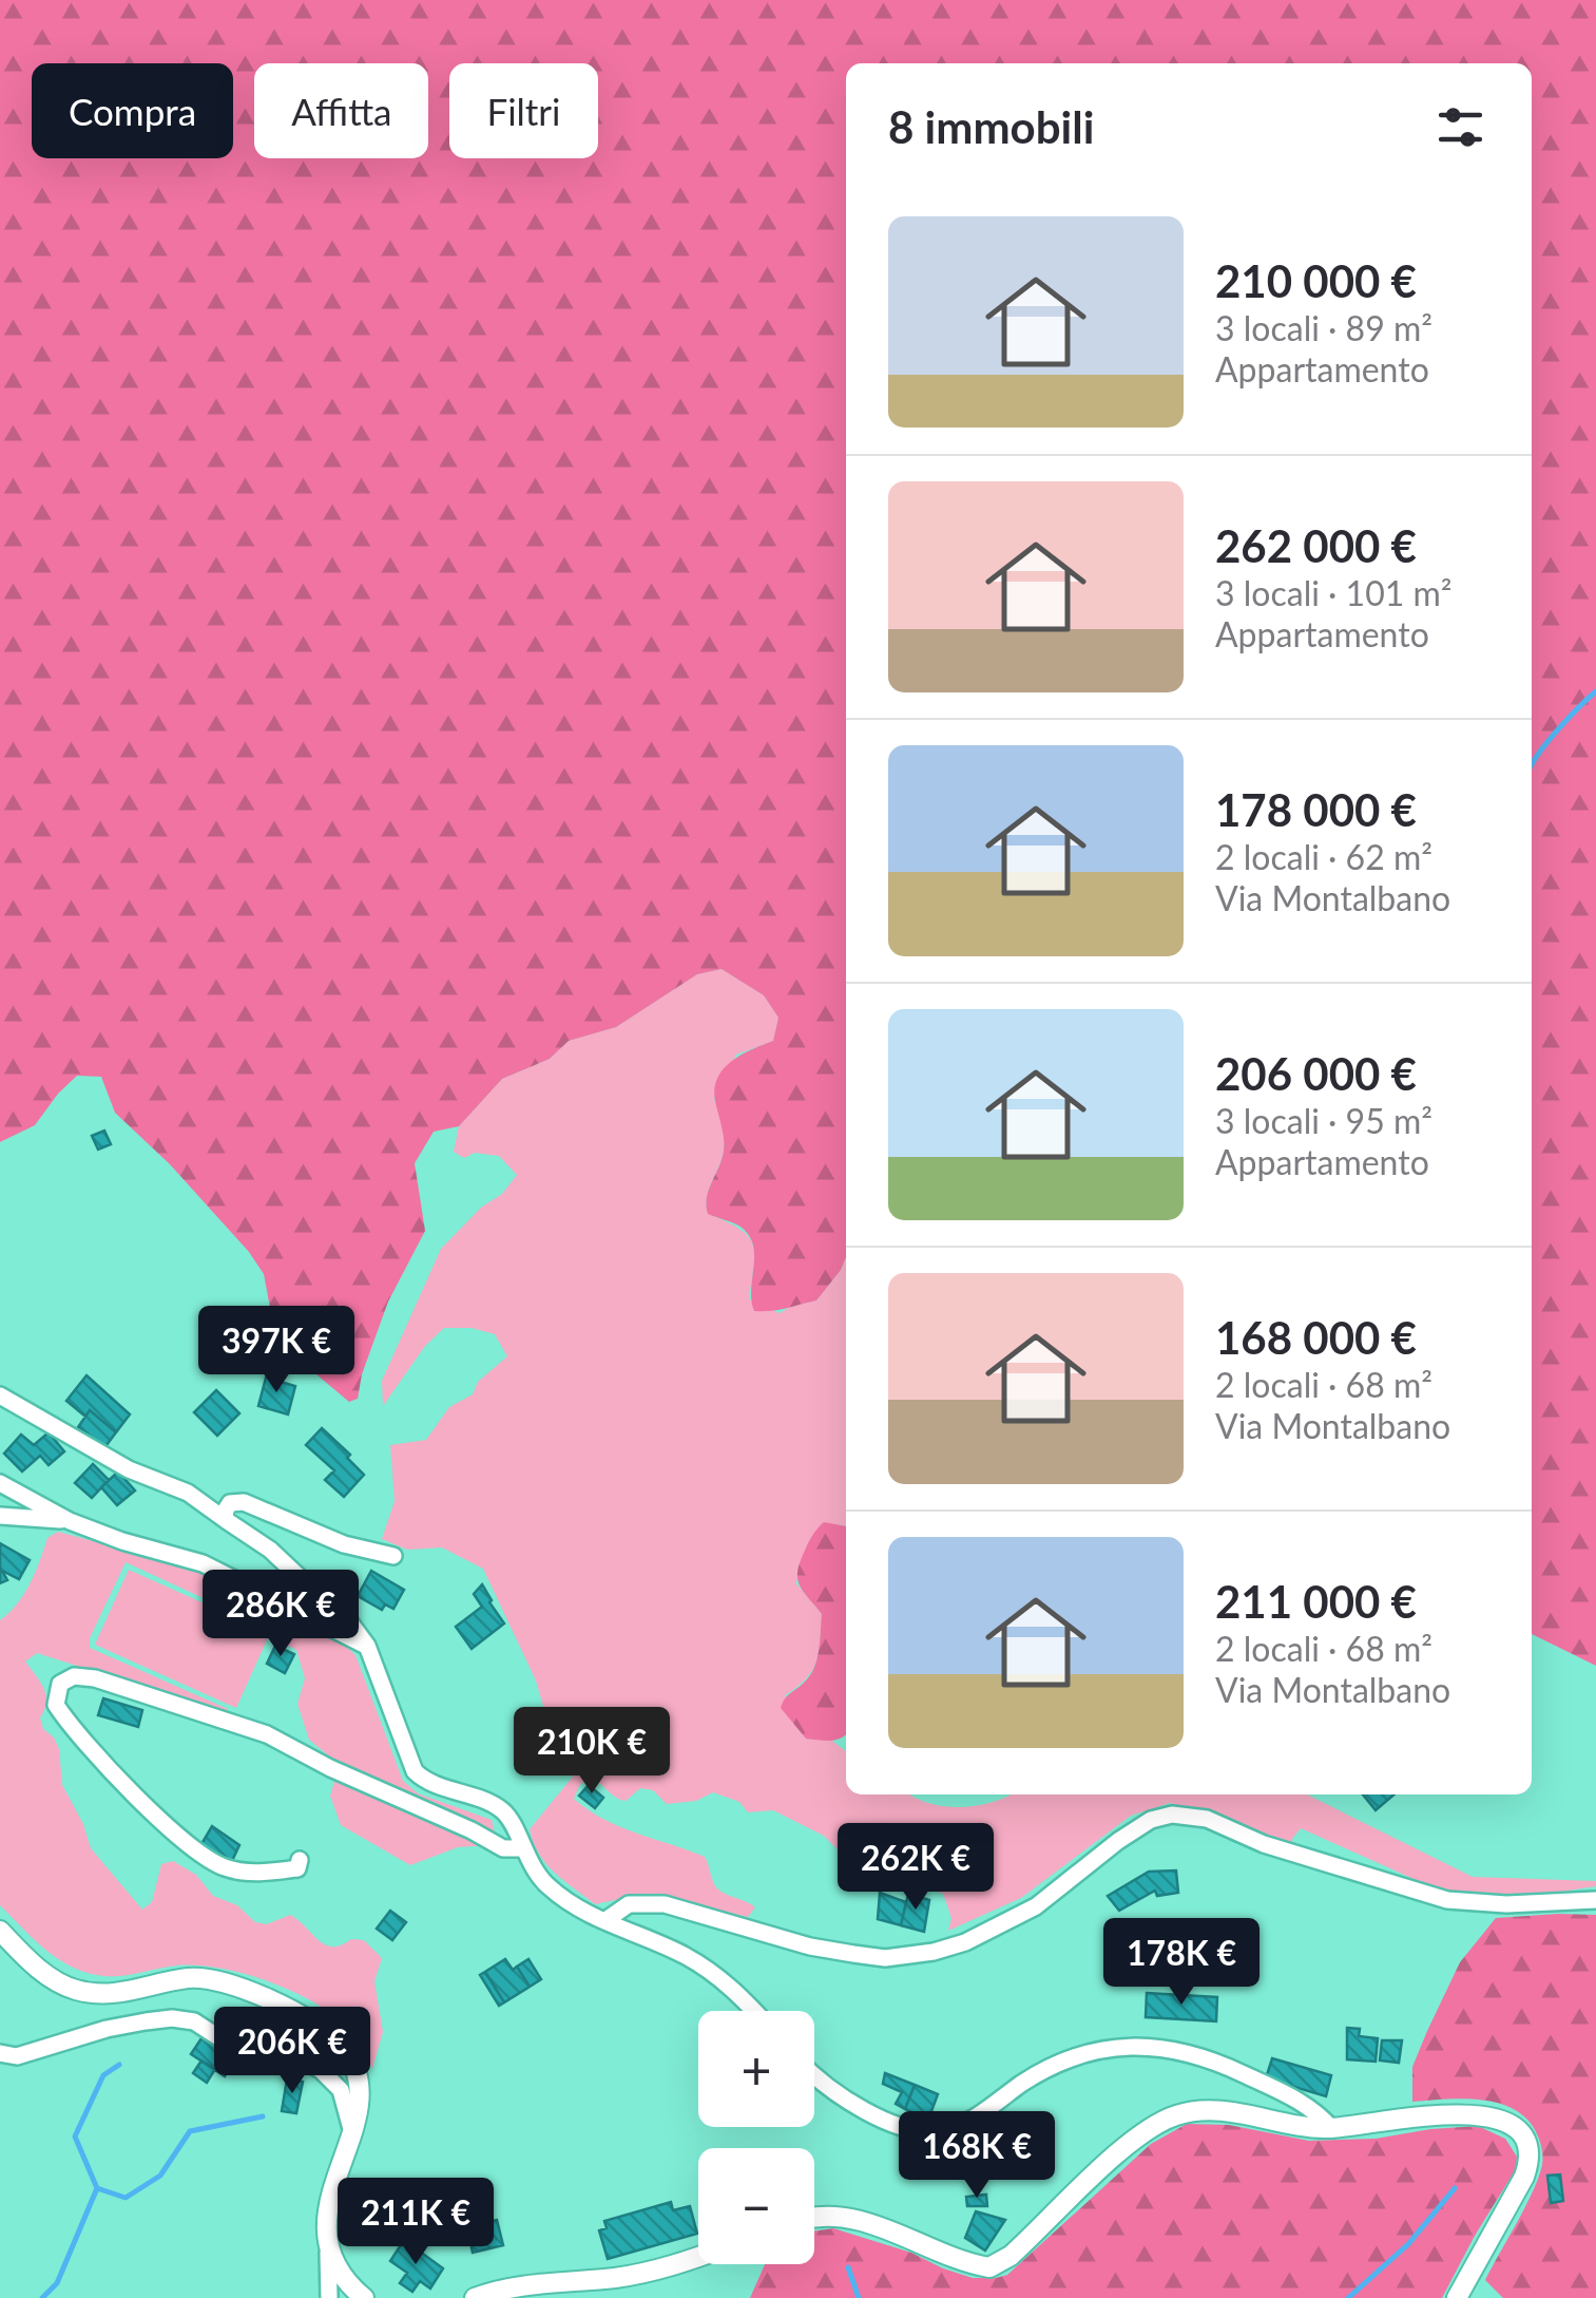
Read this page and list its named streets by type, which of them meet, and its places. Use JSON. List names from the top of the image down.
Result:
{
  "page": {
    "chip": ["Compra", "Affitta", "Filtri"],
    "heading": "8 immobili",
    "list": [
      {
        "name": "210 000 €",
        "note": "3 locali · 89 m² · Appartamento"
      },
      {
        "name": "262 000 €",
        "note": "3 locali · 101 m² · Appartamento"
      },
      {
        "name": "178 000 €",
        "note": "2 locali · 62 m² · Via Montalbano"
      },
      {
        "name": "206 000 €",
        "note": "3 locali · 95 m² · Appartamento"
      },
      {
        "name": "168 000 €",
        "note": "2 locali · 68 m² · Via Montalbano"
      },
      {
        "name": "211 000 €",
        "note": "2 locali · 68 m² · Via Montalbano"
      }
    ],
    "price": [
      "397K €",
      "286K €",
      "210K €",
      "262K €",
      "178K €",
      "206K €",
      "168K €",
      "211K €"
    ],
    "map_buttons": ["+", "−"]
  }
}
